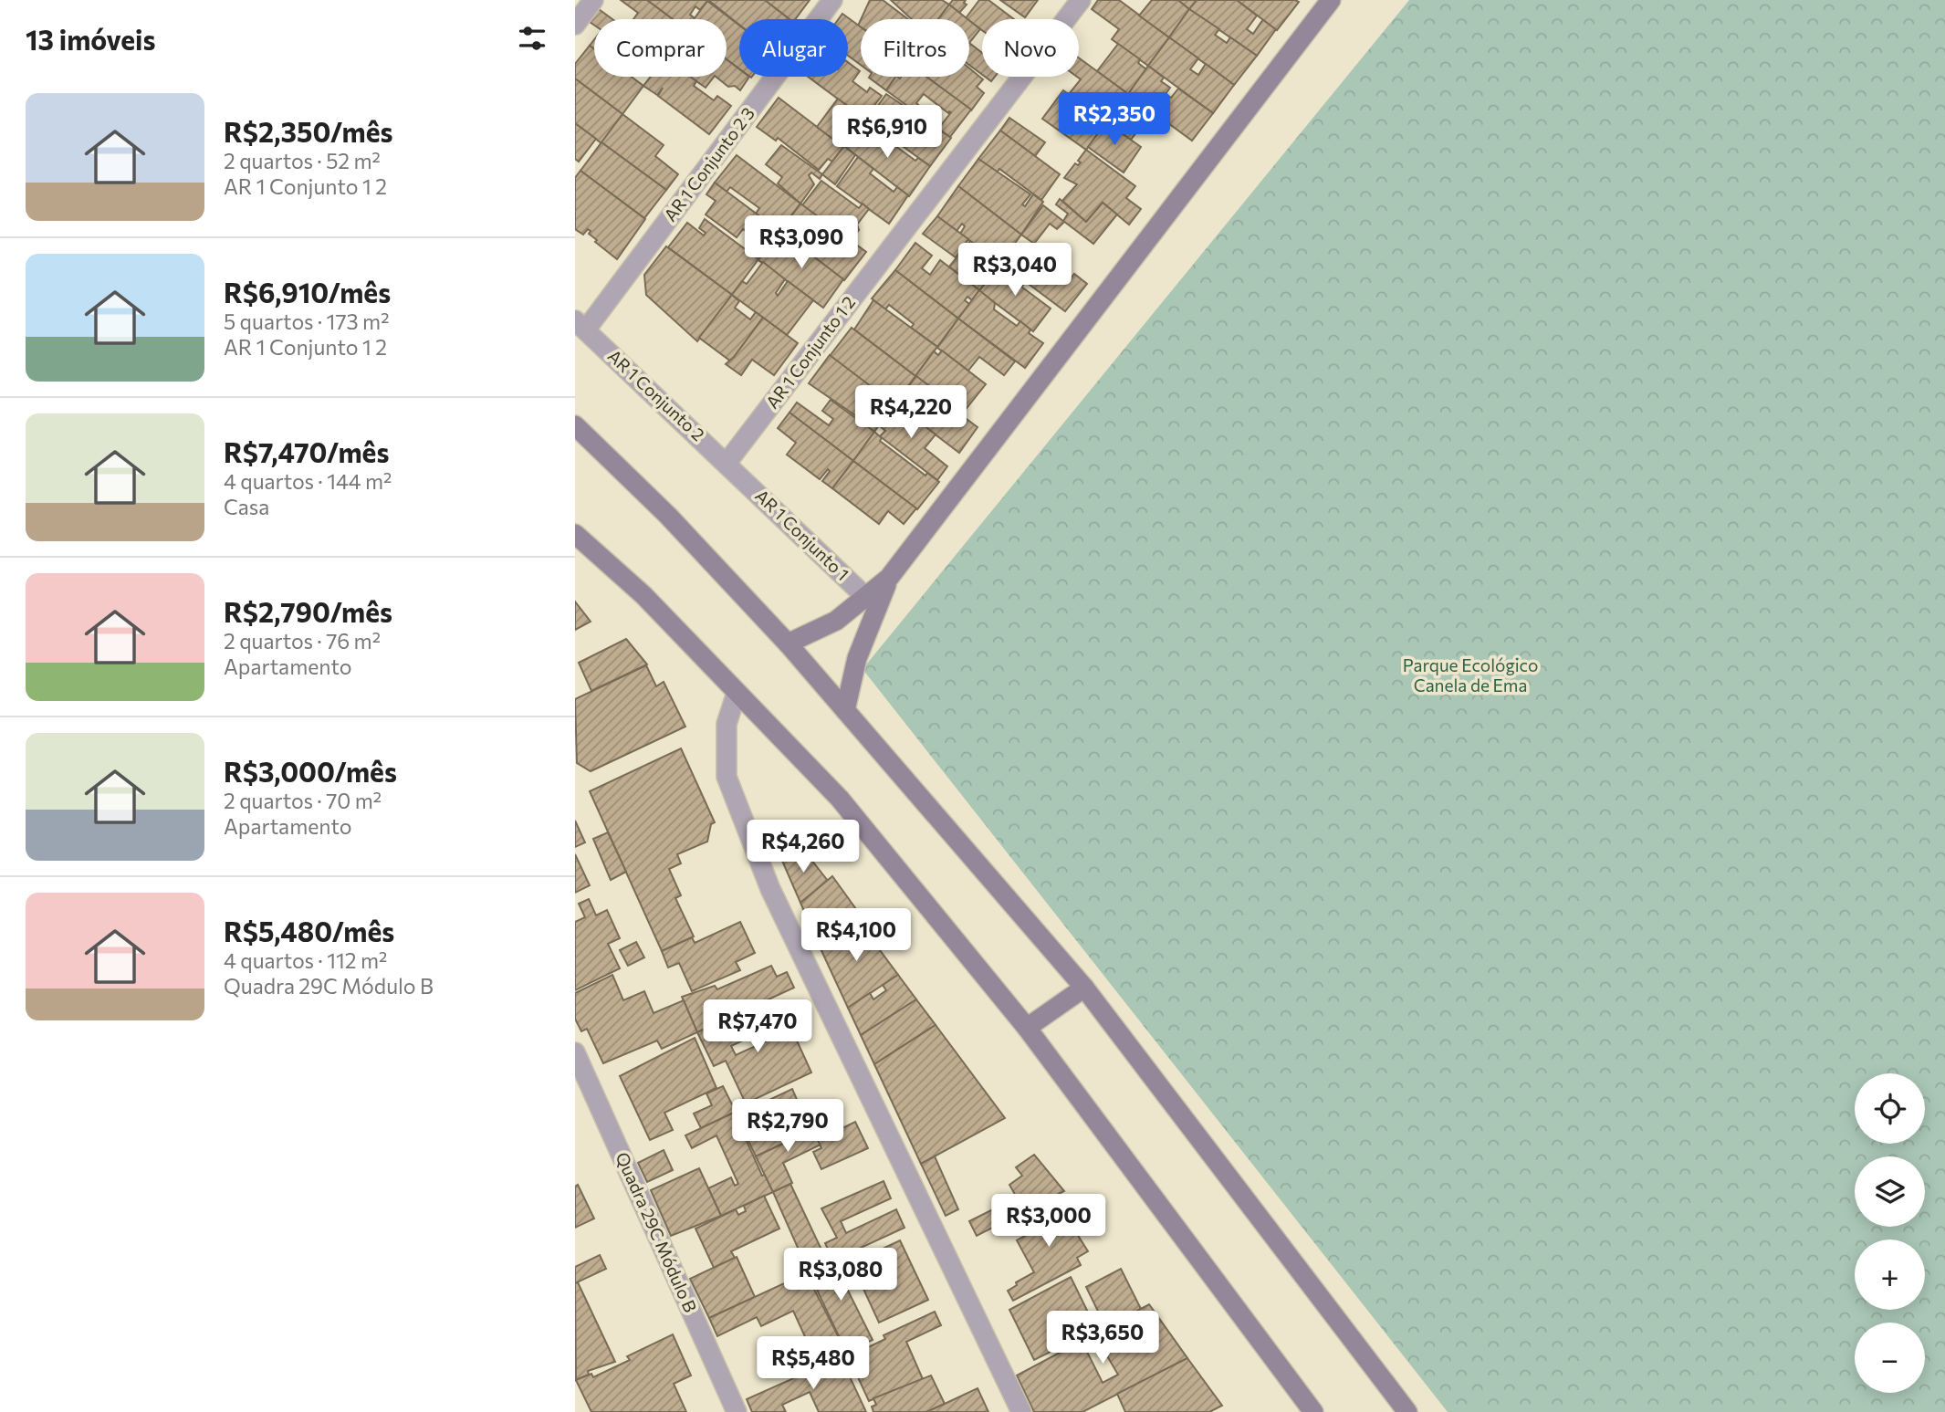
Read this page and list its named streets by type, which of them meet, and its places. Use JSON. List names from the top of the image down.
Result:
{
  "streets": {
    "street": [
      "AR 1 Conjunto 2 3",
      "AR 1 Conjunto 1 2",
      "AR 1 Conjunto 2",
      "AR 1 Conjunto 1",
      "Quadra 29C Módulo B"
    ]
  },
  "crossings": [
    ["AR 1 Conjunto 2 3", "AR 1 Conjunto 2"],
    ["AR 1 Conjunto 1 2", "AR 1 Conjunto 2"],
    ["AR 1 Conjunto 1 2", "AR 1 Conjunto 1"],
    ["AR 1 Conjunto 2", "AR 1 Conjunto 1"]
  ],
  "parks": ["Parque Ecológico Canela de Ema"],
  "page": {
    "heading": "13 imóveis",
    "chip": [
      "Comprar",
      "Alugar",
      "Filtros",
      "Novo"
    ],
    "list": [
      {
        "name": "R$2,350/mês",
        "note": "2 quartos · 52 m² · AR 1 Conjunto 1 2"
      },
      {
        "name": "R$6,910/mês",
        "note": "5 quartos · 173 m² · AR 1 Conjunto 1 2"
      },
      {
        "name": "R$7,470/mês",
        "note": "4 quartos · 144 m² · Casa"
      },
      {
        "name": "R$2,790/mês",
        "note": "2 quartos · 76 m² · Apartamento"
      },
      {
        "name": "R$3,000/mês",
        "note": "2 quartos · 70 m² · Apartamento"
      },
      {
        "name": "R$5,480/mês",
        "note": "4 quartos · 112 m² · Quadra 29C Módulo B"
      }
    ],
    "price": [
      "R$2,350",
      "R$6,910",
      "R$3,090",
      "R$3,040",
      "R$4,220",
      "R$4,260",
      "R$4,100",
      "R$7,470",
      "R$2,790",
      "R$3,000",
      "R$3,080",
      "R$3,650",
      "R$5,480"
    ],
    "map_buttons": ["+", "−"]
  }
}
